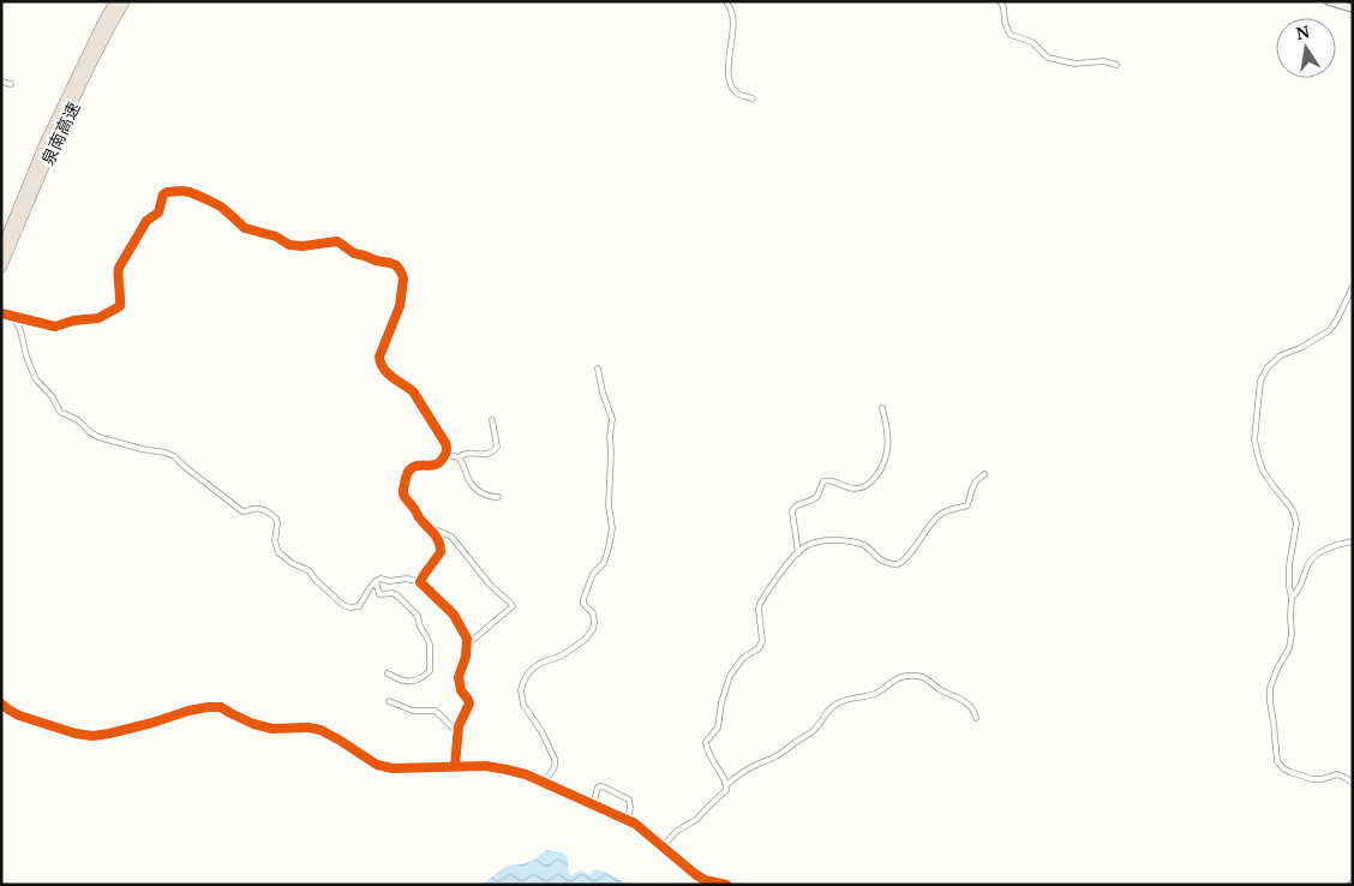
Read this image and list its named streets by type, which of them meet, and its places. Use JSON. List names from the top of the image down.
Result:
{
  "streets": {
    "highway": ["泉南高速"]
  },
  "north": "top"
}
